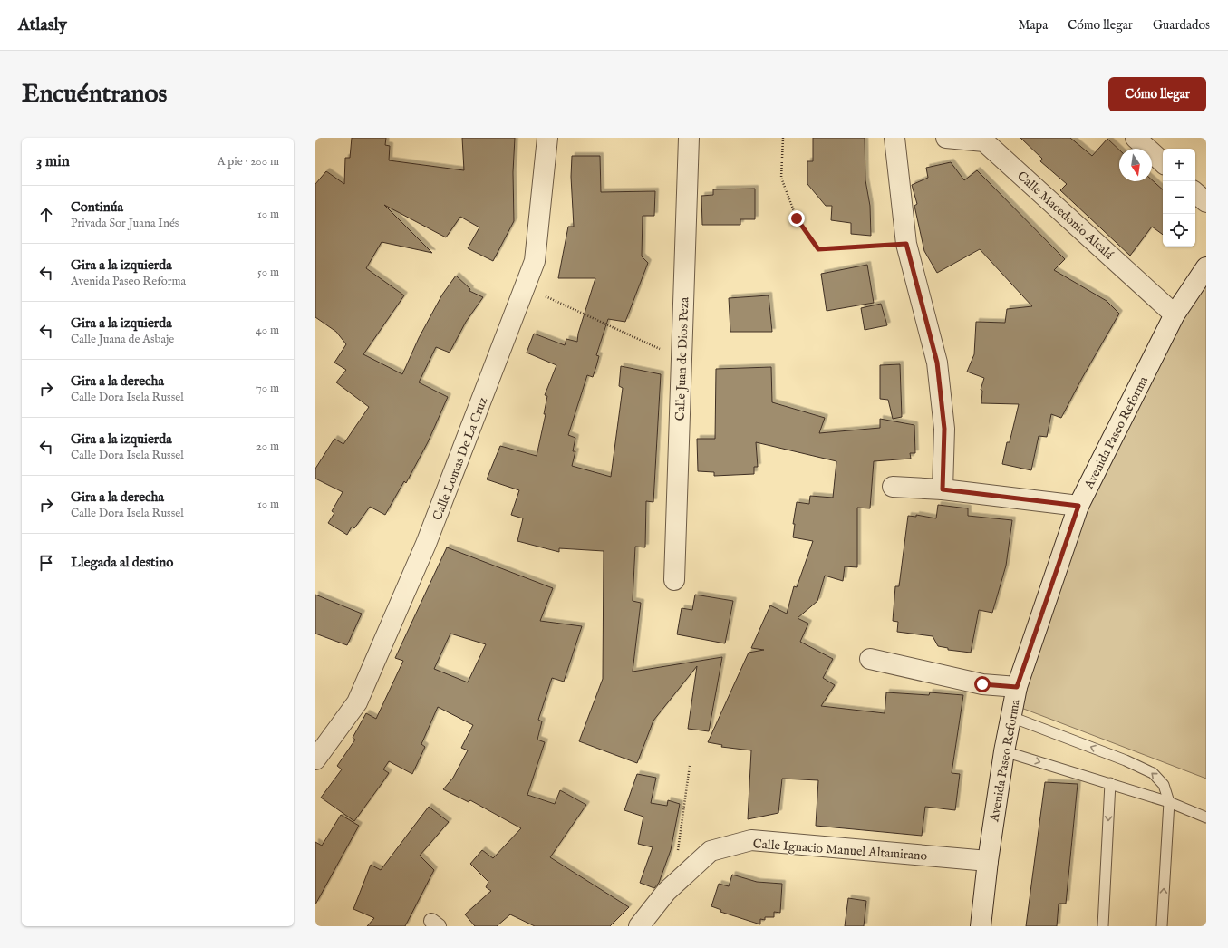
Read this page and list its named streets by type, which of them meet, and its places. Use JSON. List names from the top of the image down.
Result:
{
  "streets": {
    "street": [
      "Calle Macedonio Alcalá",
      "Calle Juan de Dios Peza",
      "Avenida Paseo Reforma",
      "Calle Lomas De La Cruz",
      "Calle Ignacio Manuel Altamirano"
    ]
  },
  "crossings": [
    ["Calle Macedonio Alcalá", "Avenida Paseo Reforma"],
    ["Avenida Paseo Reforma", "Calle Ignacio Manuel Altamirano"]
  ],
  "north": "bottom",
  "page": {
    "header": "Atlasly",
    "nav": ["Mapa", "Cómo llegar", "Guardados"],
    "buttons": "Cómo llegar",
    "title": "Encuéntranos",
    "heading": ["3 min", "A pie · 200 m"],
    "map_buttons": ["+", "−"],
    "list": [
      ["Continúa", "Privada Sor Juana Inés", "10 m"],
      ["Gira a la izquierda", "Avenida Paseo Reforma", "50 m"],
      ["Gira a la izquierda", "Calle Juana de Asbaje", "40 m"],
      ["Gira a la derecha", "Calle Dora Isela Russel", "70 m"],
      ["Gira a la izquierda", "Calle Dora Isela Russel", "20 m"],
      ["Gira a la derecha", "Calle Dora Isela Russel", "10 m"],
      "Llegada al destino"
    ]
  }
}
